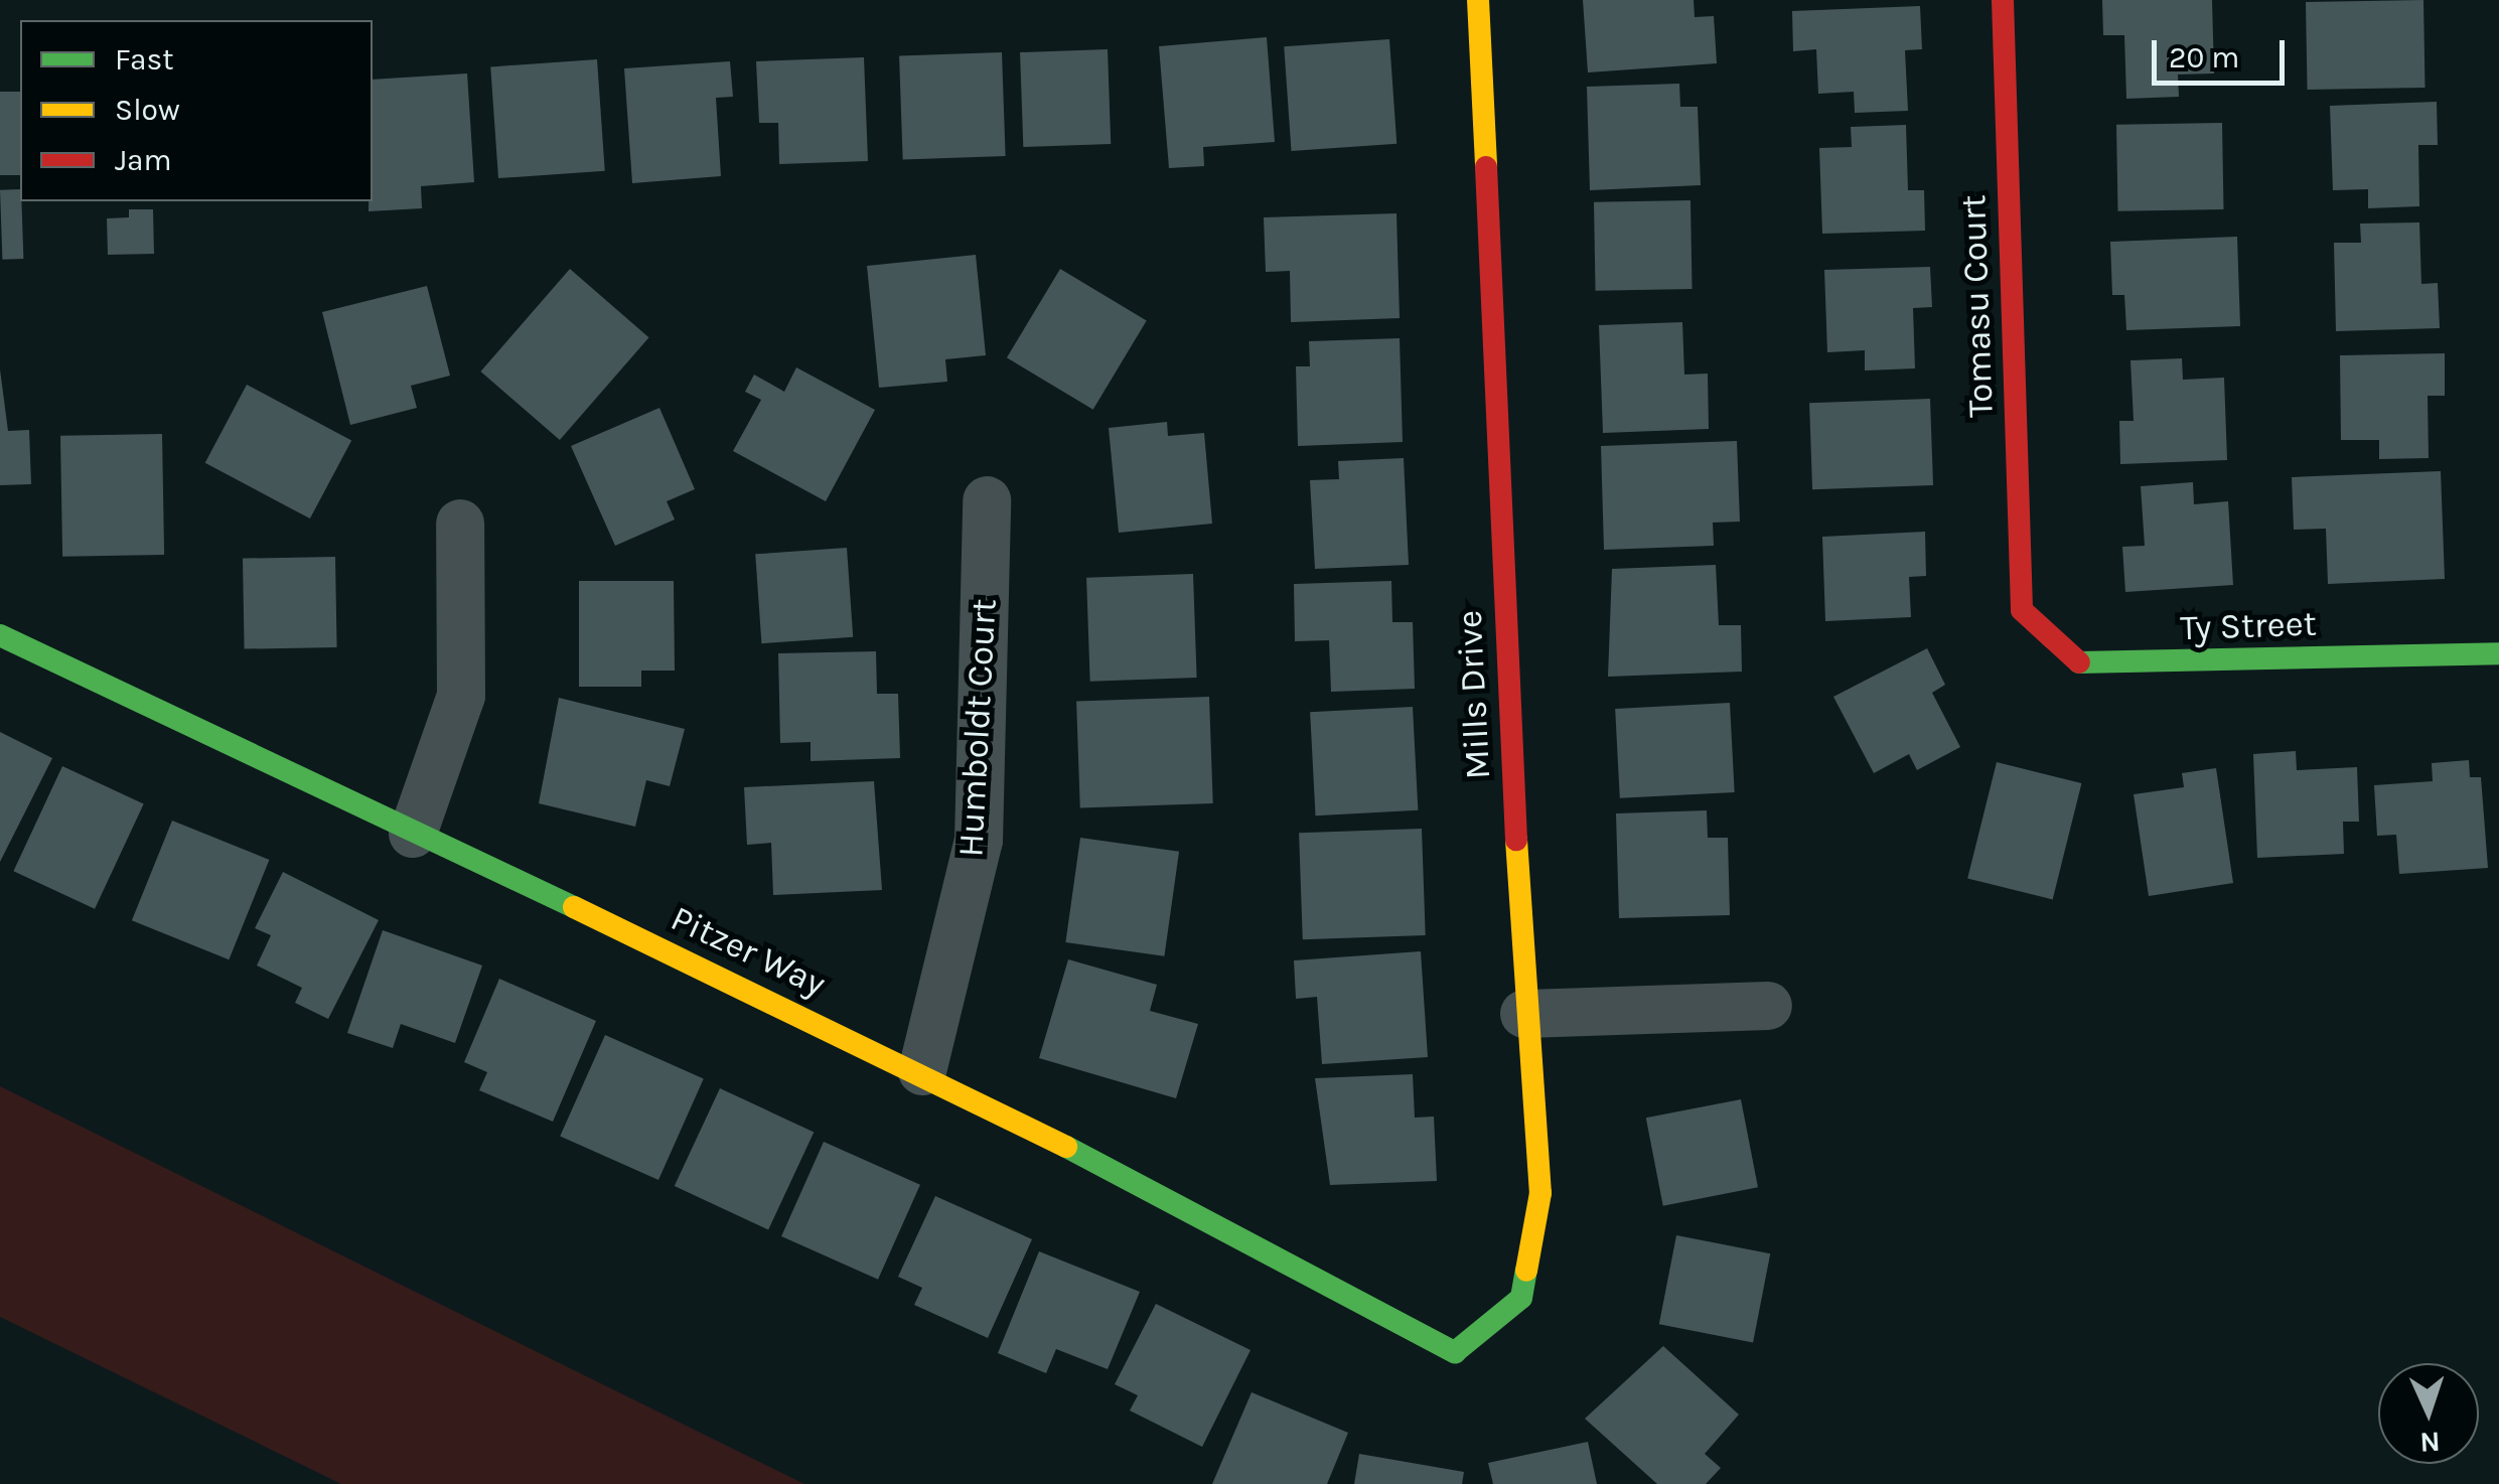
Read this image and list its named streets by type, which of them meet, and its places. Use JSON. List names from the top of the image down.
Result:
{
  "streets": {
    "street": [
      "Tomasu Court",
      "Ty Street",
      "Mills Drive",
      "Humboldt Court",
      "Pitzer Way"
    ]
  },
  "crossings": [
    ["Tomasu Court", "Ty Street"],
    ["Mills Drive", "Pitzer Way"],
    ["Humboldt Court", "Pitzer Way"]
  ],
  "legend": ["Fast", "Slow", "Jam"],
  "scale_bar": "20 m",
  "north": "bottom"
}
